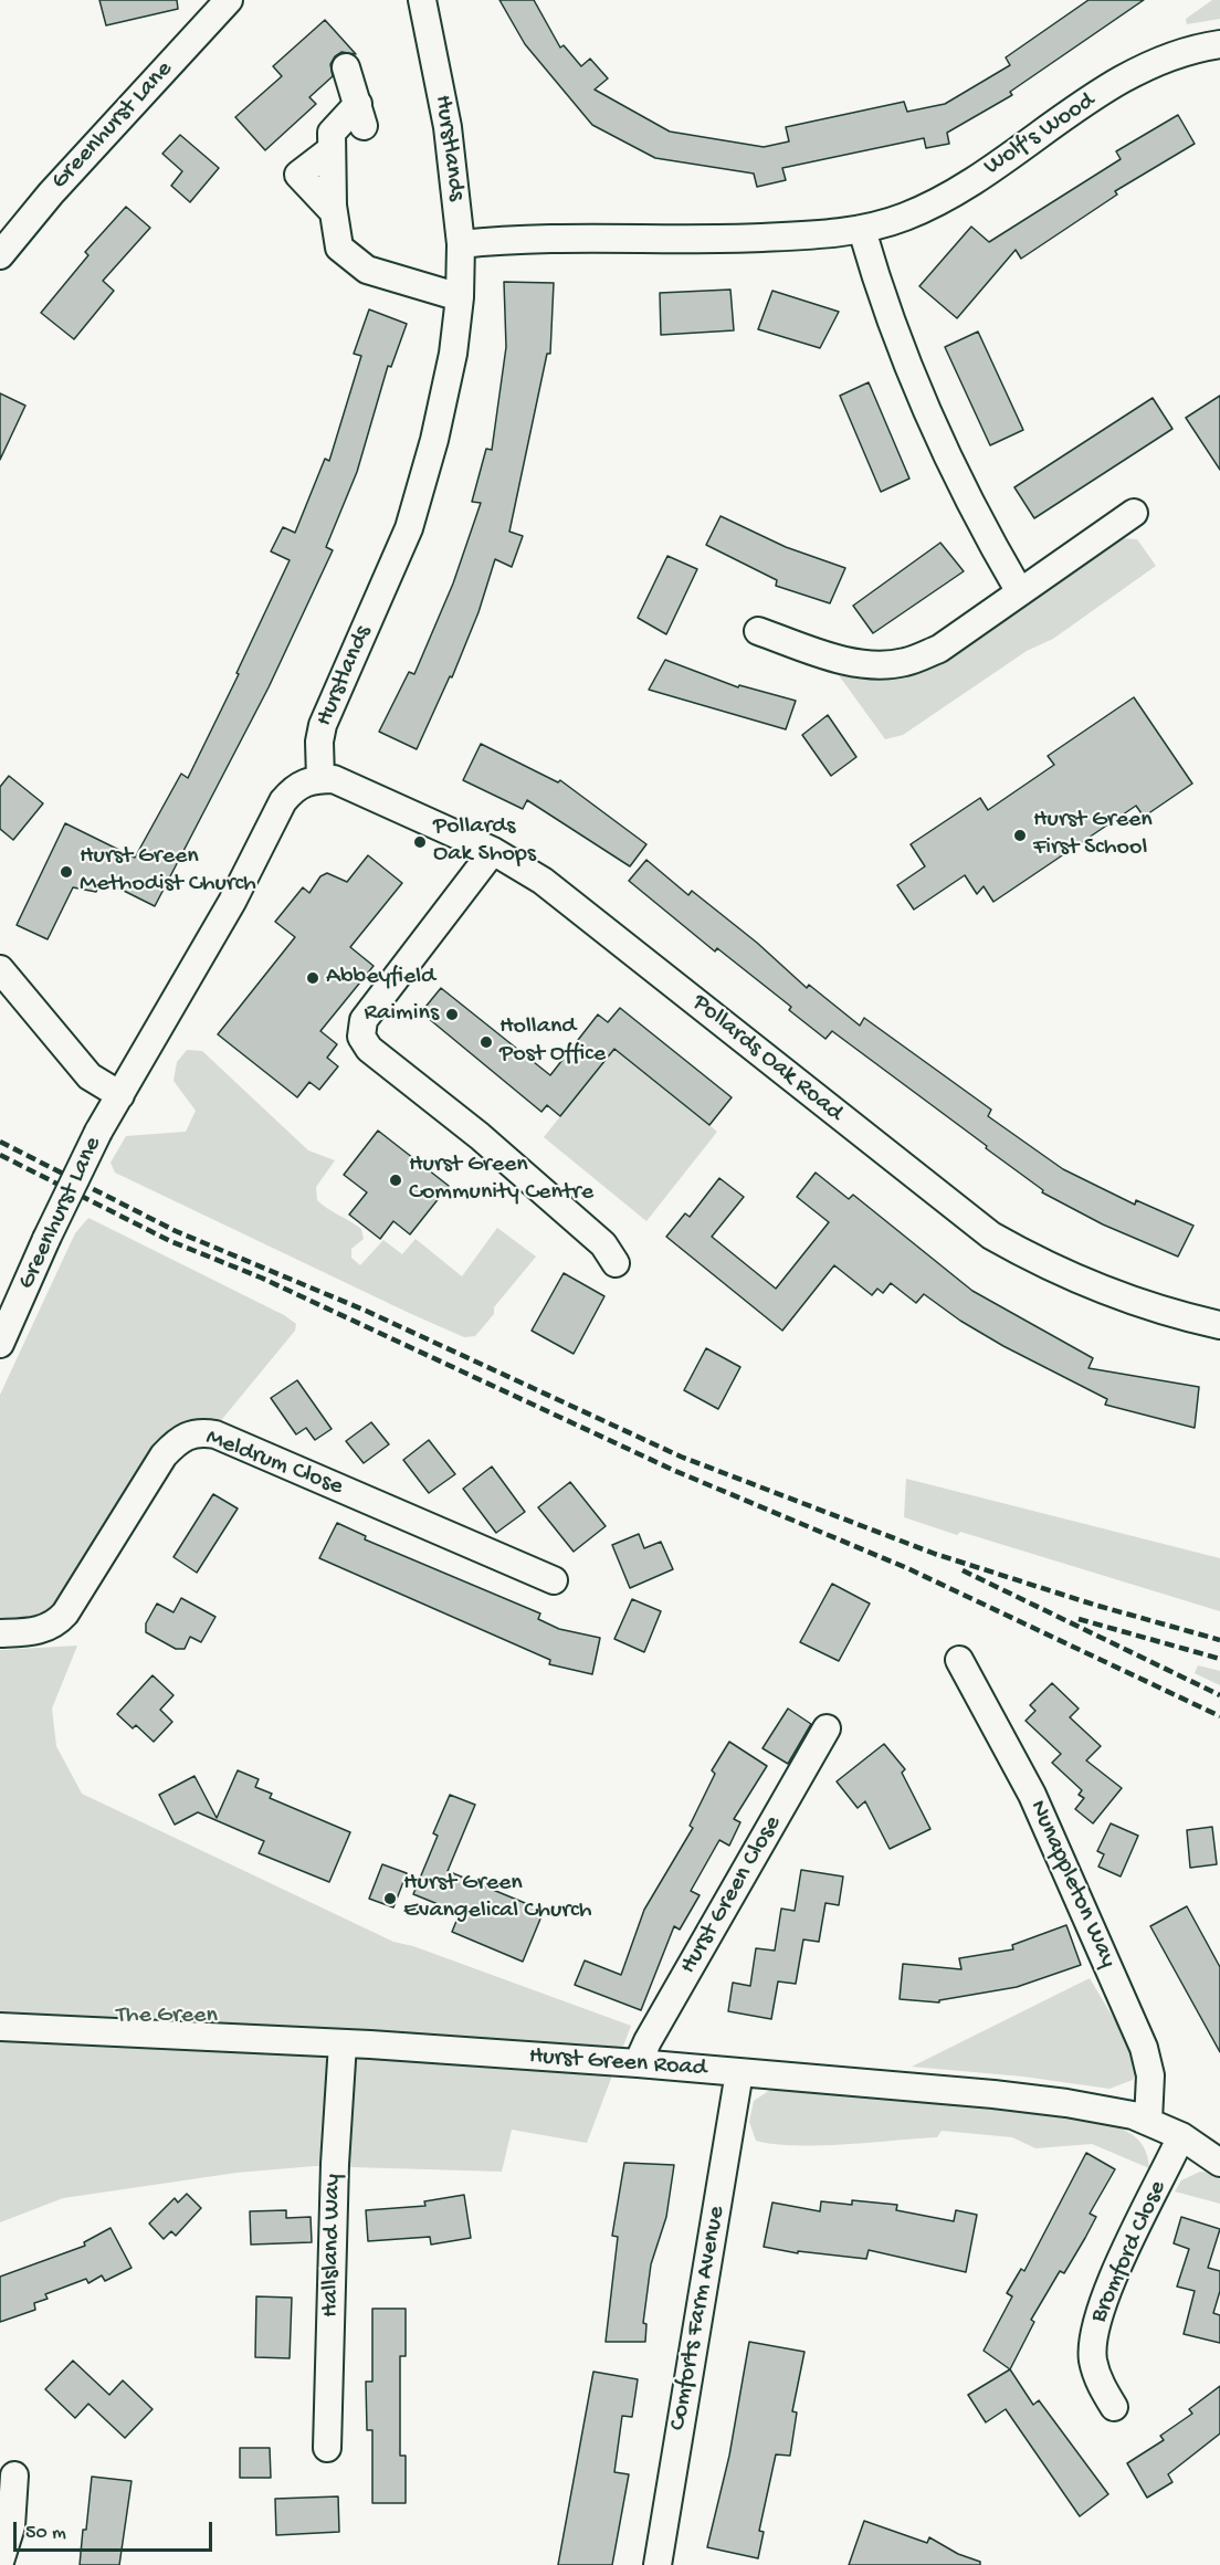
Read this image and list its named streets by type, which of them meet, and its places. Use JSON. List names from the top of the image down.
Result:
{
  "streets": {
    "street": [
      "Greenhurst Lane",
      "Wolf's Wood",
      "Hurstlands",
      "Pollards Oak Road",
      "Meldrum Close",
      "Nunappleton Way",
      "Hurst Green Close",
      "Hurst Green Road",
      "Hallsland Way",
      "Bromford Close",
      "Comforts Farm Avenue"
    ]
  },
  "crossings": [
    ["Wolf's Wood", "Hurstlands"],
    ["Hurstlands", "Pollards Oak Road"],
    ["Nunappleton Way", "Hurst Green Road"],
    ["Hurst Green Close", "Hurst Green Road"],
    ["Hurst Green Road", "Hallsland Way"],
    ["Hurst Green Road", "Bromford Close"],
    ["Hurst Green Road", "Comforts Farm Avenue"]
  ],
  "parks": ["The Green"],
  "places": [
    "Hurst Green First School",
    "Pollards Oak Shops",
    "Hurst Green Methodist Church",
    "Abbeyfield",
    "Raimins",
    "Holland Post Office",
    "Hurst Green Community Centre",
    "Hurst Green Evangelical Church"
  ],
  "scale_bar": "50 m"
}
